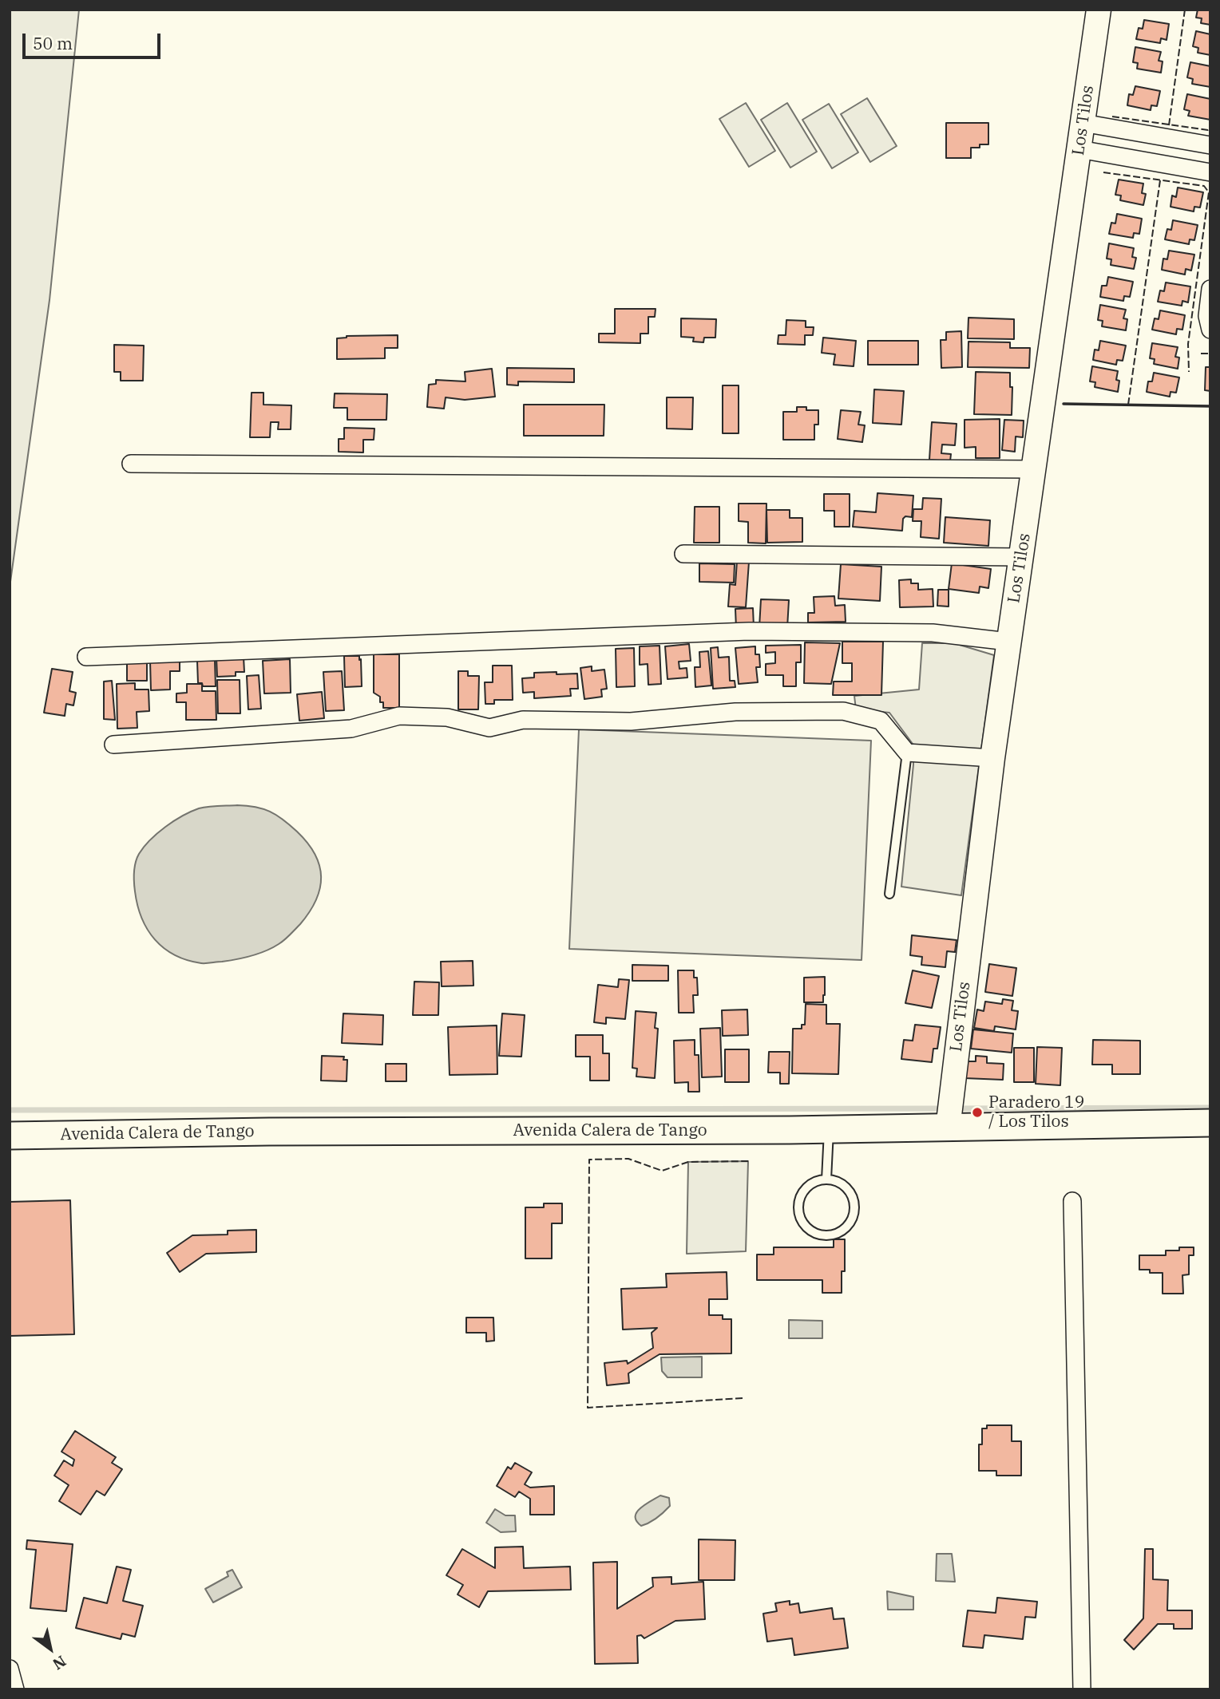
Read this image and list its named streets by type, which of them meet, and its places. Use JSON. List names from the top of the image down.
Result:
{
  "streets": {
    "main road": ["Avenida Calera de Tango"],
    "street": ["Los Tilos"]
  },
  "crossings": [
    ["Los Tilos", "Avenida Calera de Tango"]
  ],
  "places": ["Paradero 19 / Los Tilos"],
  "scale_bar": "50 m",
  "north": "bottom right"
}
